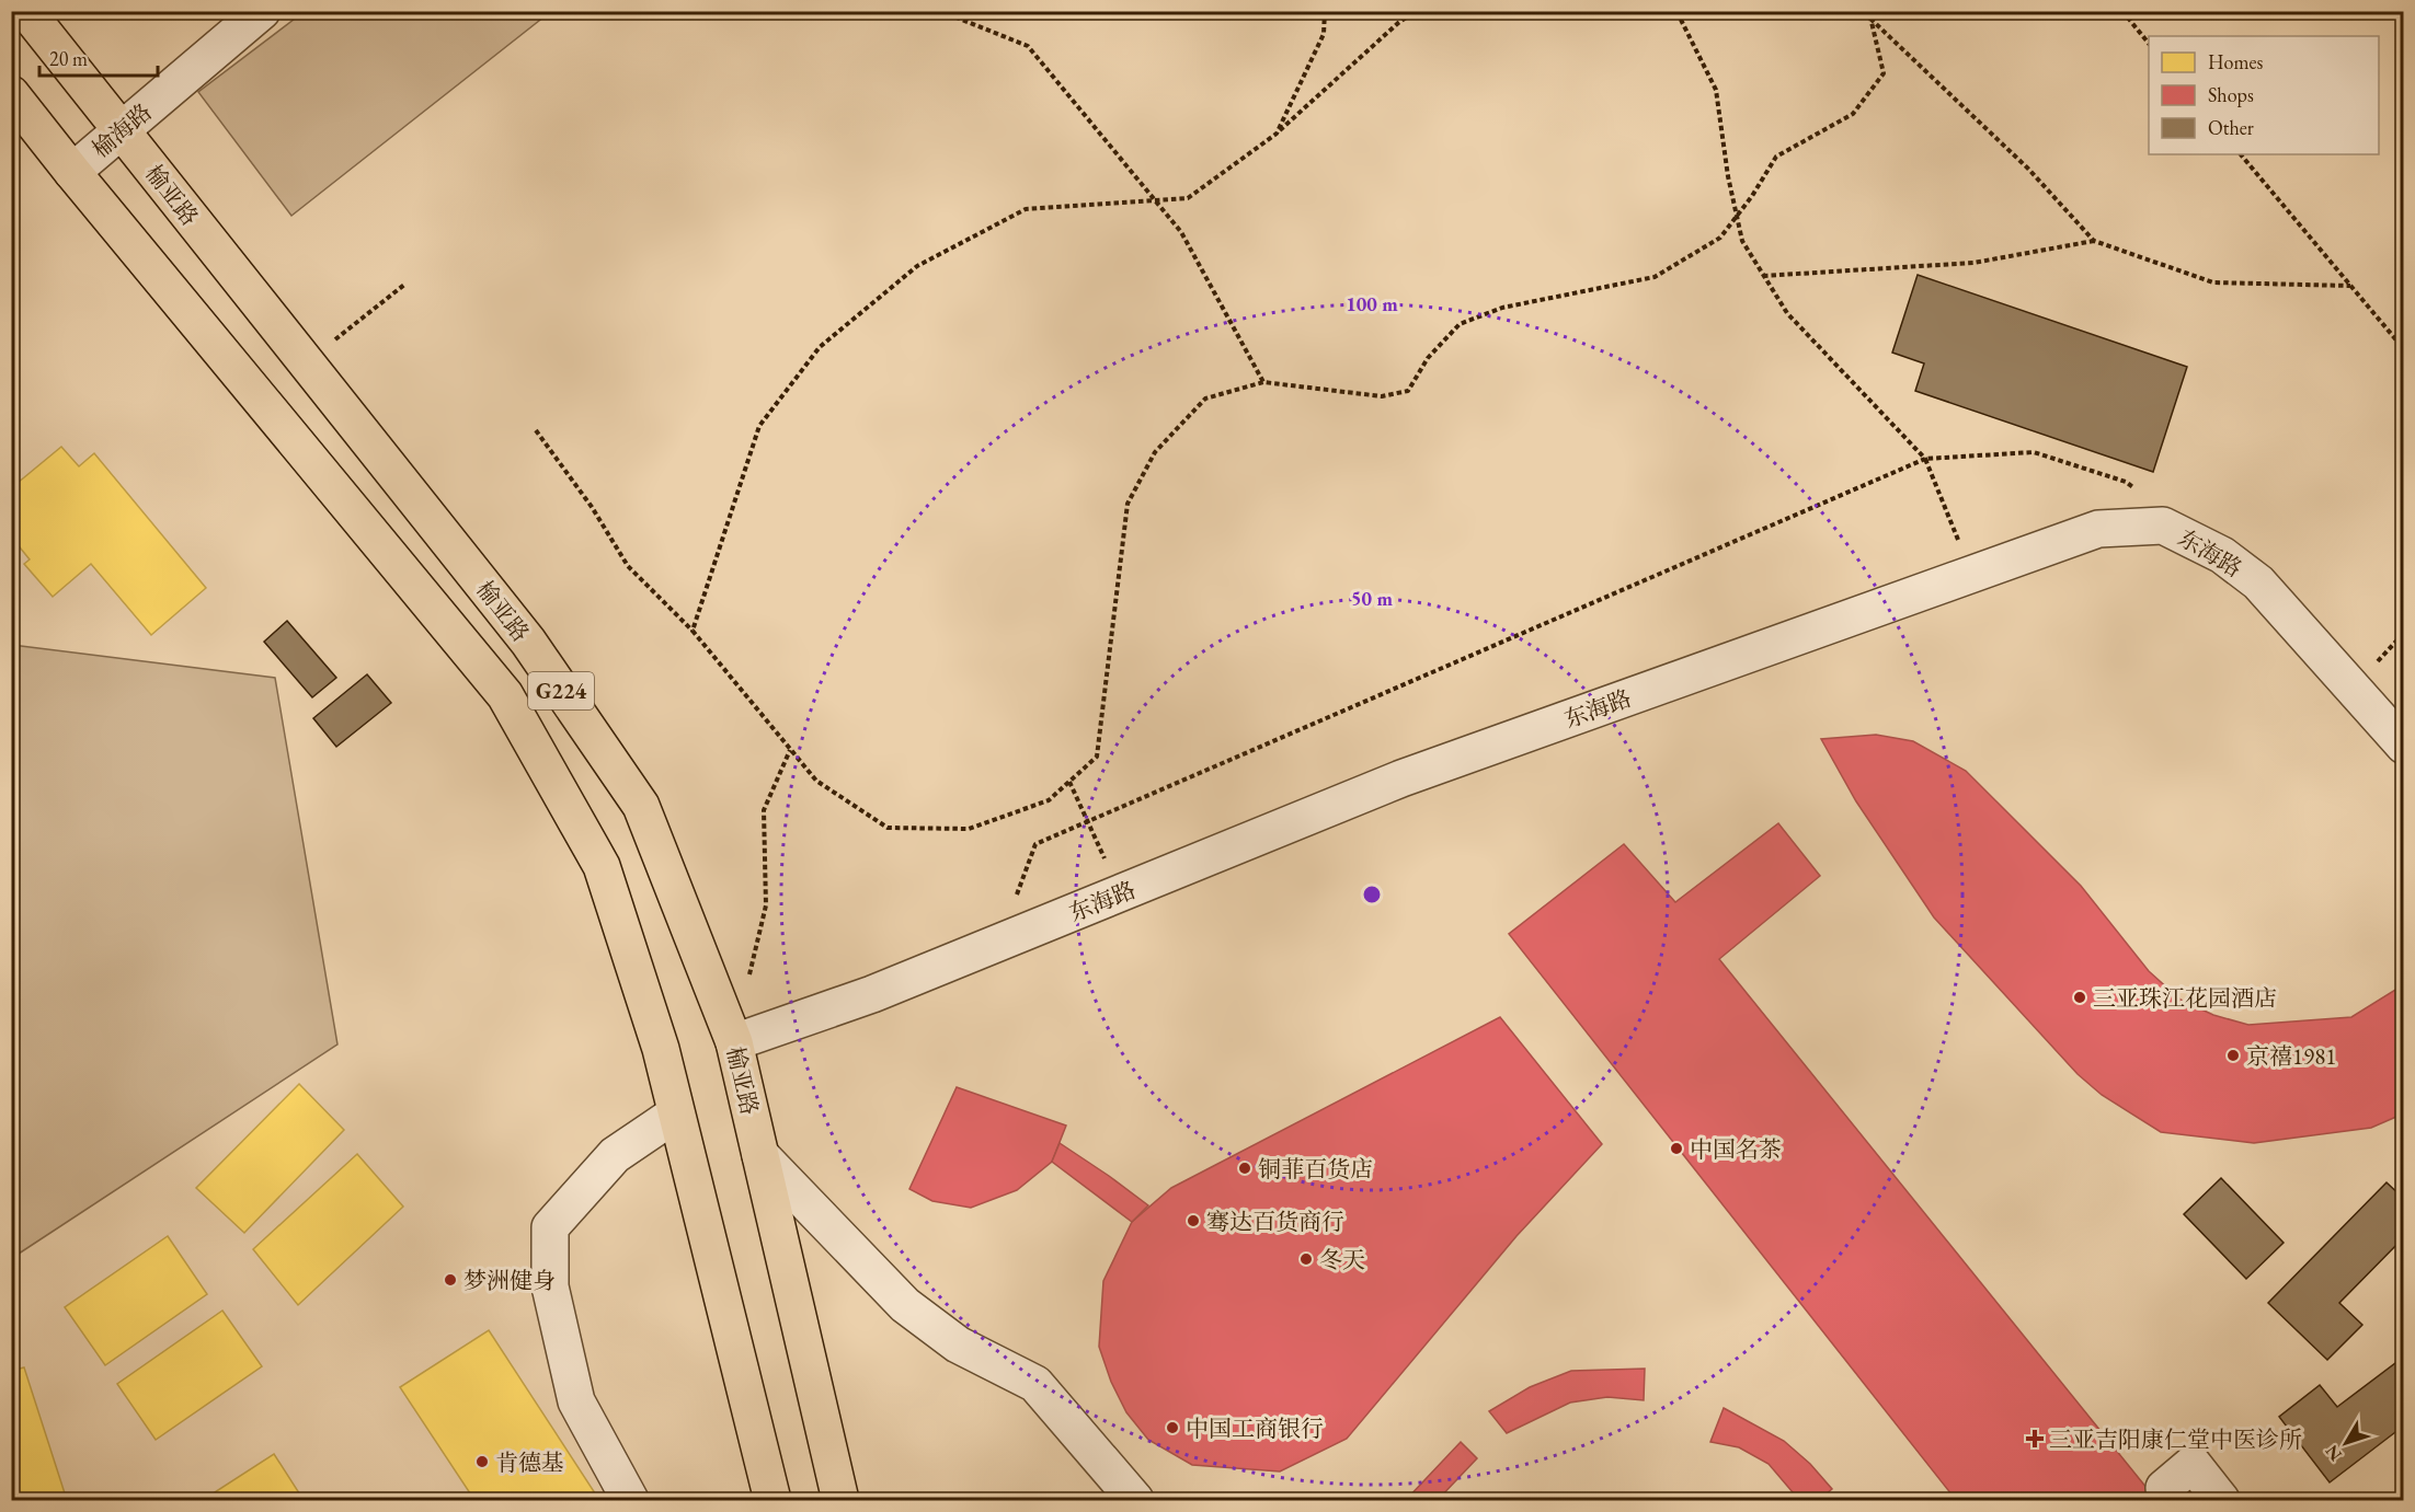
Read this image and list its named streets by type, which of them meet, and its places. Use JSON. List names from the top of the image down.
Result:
{
  "streets": {
    "highway": ["榆亚路", "G224"],
    "street": ["榆海路", "东海路"]
  },
  "crossings": [
    ["榆海路", "榆亚路"],
    ["榆海路", "G224"],
    ["榆亚路", "东海路"]
  ],
  "places": {
    "other": [
      "三亚珠江花园酒店",
      "京禧1981",
      "中国名茶",
      "铜菲百货店",
      "骞达百货商行",
      "冬天",
      "梦洲健身",
      "中国工商银行",
      "肯德基"
    ],
    "health": ["三亚吉阳康仁堂中医诊所"]
  },
  "legend": ["Homes", "Shops", "Other"],
  "scale_bar": "20 m",
  "north": "bottom left",
  "rings": ["100 m", "50 m"]
}
